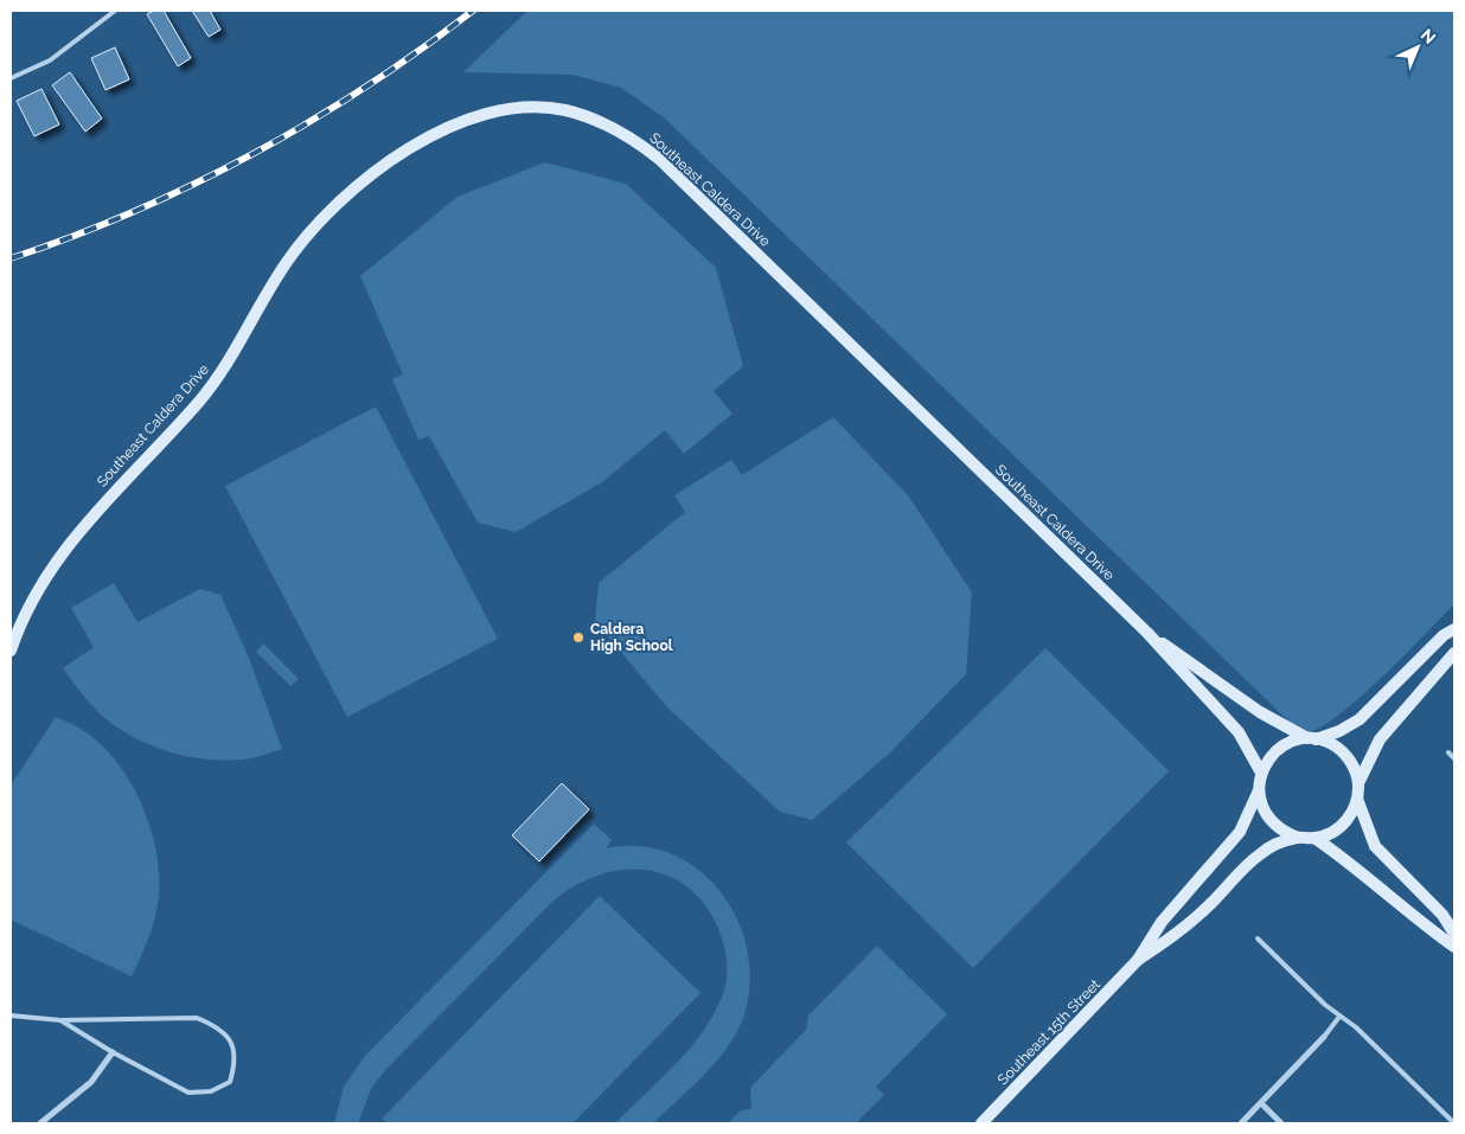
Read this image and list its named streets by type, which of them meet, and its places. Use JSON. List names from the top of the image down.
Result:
{
  "streets": {
    "street": ["Southeast Caldera Drive", "Southeast 15th Street"]
  },
  "crossings": [
    ["Southeast Caldera Drive", "Southeast 15th Street"]
  ],
  "places": ["Caldera High School"],
  "north": "top right"
}
